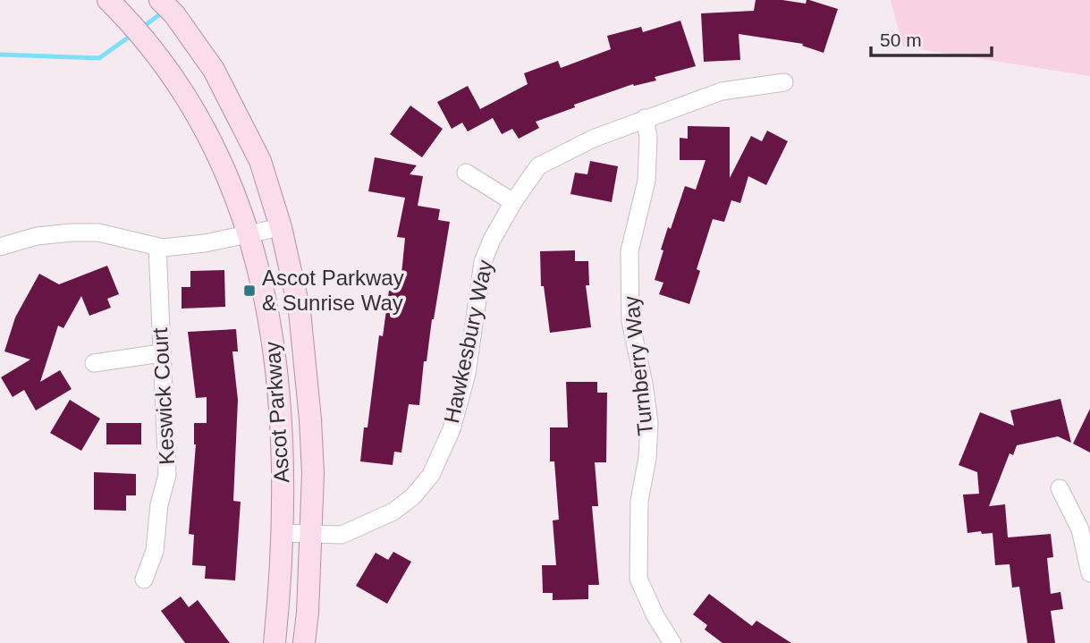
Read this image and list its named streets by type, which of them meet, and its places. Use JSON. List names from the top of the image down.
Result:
{
  "streets": {
    "main road": ["Ascot Parkway"],
    "street": ["Hawkesbury Way", "Turnberry Way", "Keswick Court"]
  },
  "crossings": [
    ["Hawkesbury Way", "Turnberry Way"],
    ["Hawkesbury Way", "Ascot Parkway"]
  ],
  "places": {
    "transit": ["Ascot Parkway & Sunrise Way"]
  },
  "scale_bar": "50 m"
}
